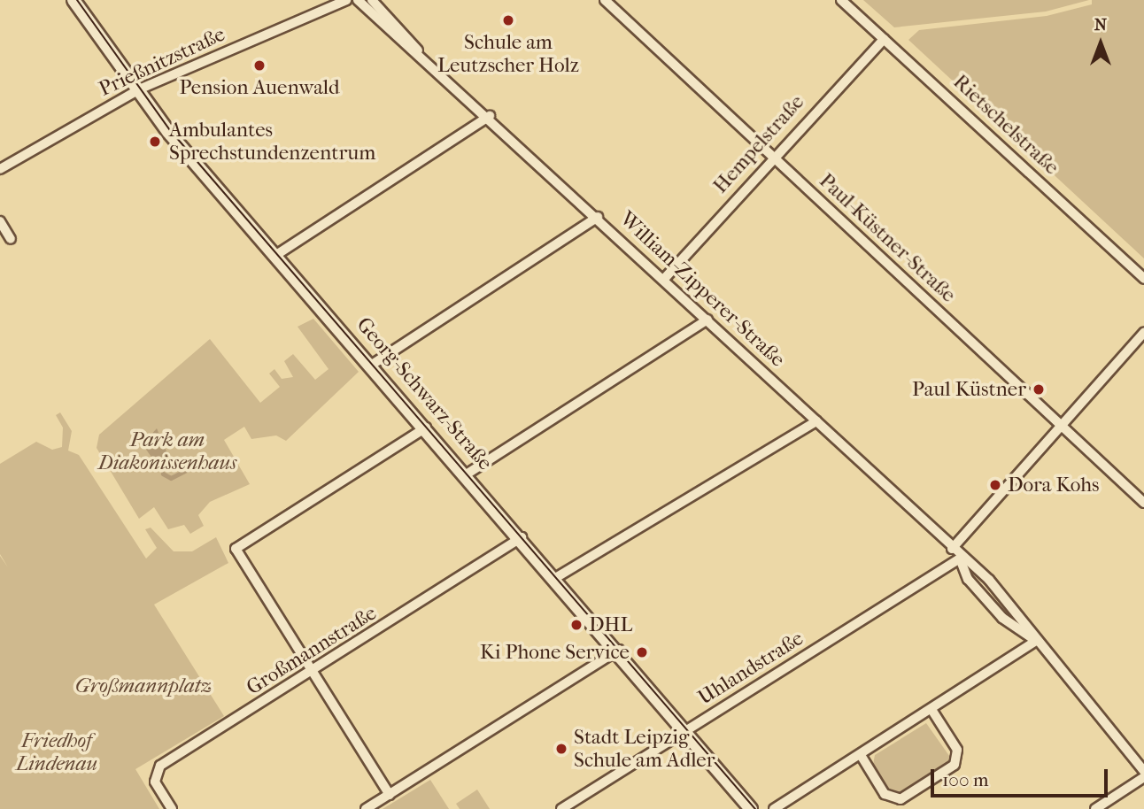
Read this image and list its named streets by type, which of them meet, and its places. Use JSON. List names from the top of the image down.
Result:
{
  "streets": {
    "street": [
      "Prießnitzstraße",
      "Rietschelstraße",
      "Hempelstraße",
      "Paul-Küstner-Straße",
      "William-Zipperer-Straße",
      "Georg-Schwarz-Straße",
      "Großmannstraße",
      "Uhlandstraße"
    ]
  },
  "crossings": [
    ["Prießnitzstraße", "Georg-Schwarz-Straße"],
    ["Rietschelstraße", "Hempelstraße"],
    ["Hempelstraße", "Paul-Küstner-Straße"],
    ["Hempelstraße", "William-Zipperer-Straße"],
    ["William-Zipperer-Straße", "Uhlandstraße"],
    ["Georg-Schwarz-Straße", "Großmannstraße"],
    ["Georg-Schwarz-Straße", "Uhlandstraße"]
  ],
  "parks": ["Park am Diakonissenhaus", "Großmannplatz", "Friedhof Lindenau"],
  "places": [
    "Schule am Leutzscher Holz",
    "Pension Auenwald",
    "Ambulantes Sprechstundenzentrum",
    "Paul Küstner",
    "Dora Kohs",
    "DHL",
    "Ki Phone Service",
    "Stadt Leipzig Schule am Adler"
  ],
  "scale_bar": "100 m",
  "north": "top"
}
